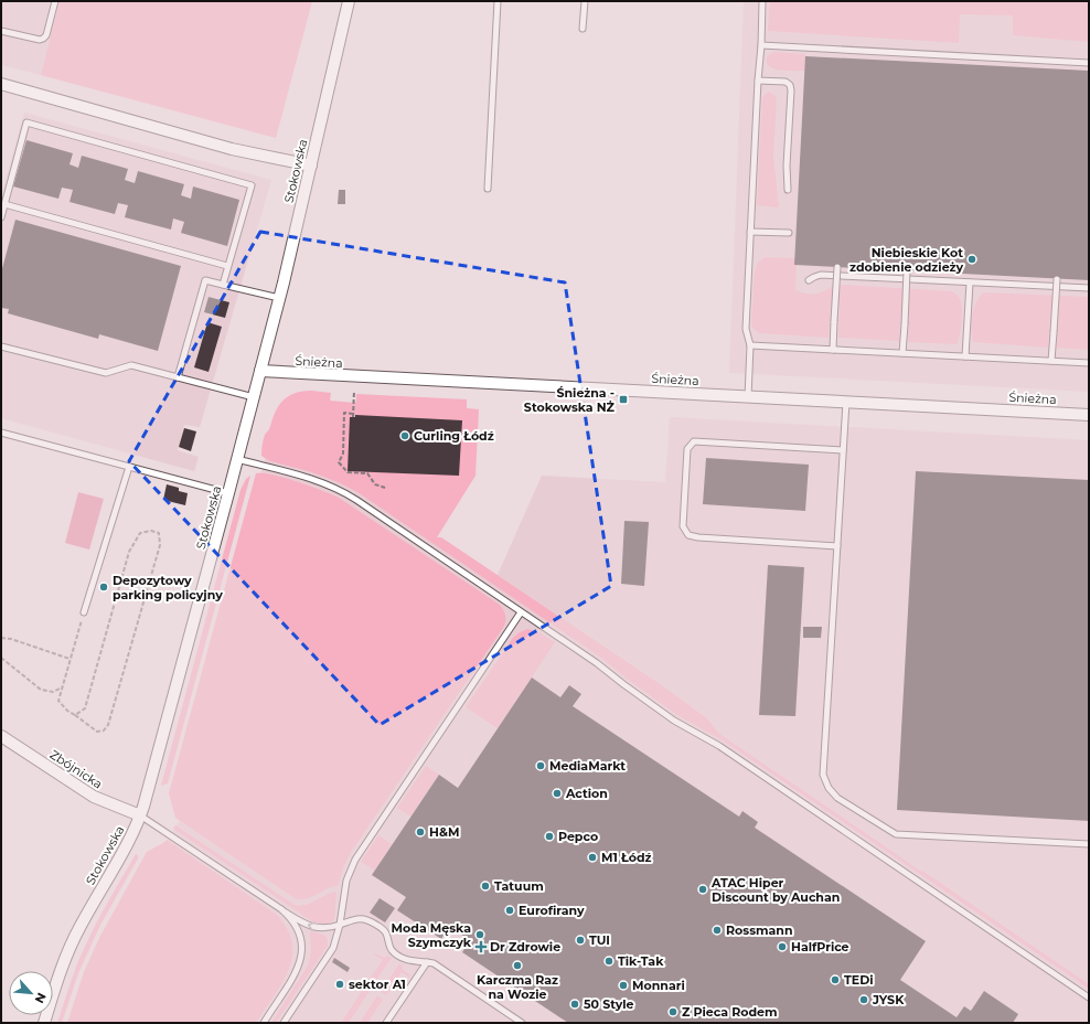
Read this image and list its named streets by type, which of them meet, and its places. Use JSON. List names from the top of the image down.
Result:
{
  "streets": {
    "street": ["Stokowska", "Śnieżna", "Zbójnicka"]
  },
  "crossings": [
    ["Stokowska", "Śnieżna"],
    ["Stokowska", "Zbójnicka"]
  ],
  "places": {
    "other": [
      "Niebieskie Kot zdobienie odzieży",
      "Curling Łódź",
      "Depozytowy parking policyjny",
      "MediaMarkt",
      "Action",
      "H&M",
      "Pepco",
      "M1 Łódź",
      "Tatuum",
      "ATAC Hiper Discount by Auchan",
      "Eurofirany",
      "Rossmann",
      "Moda Męska Szymczyk",
      "TUI",
      "HalfPrice",
      "Tik-Tak",
      "Karczma Raz na Wozie",
      "TEDi",
      "sektor A1",
      "Monnari",
      "JYSK",
      "50 Style",
      "Z Pieca Rodem"
    ],
    "transit": ["Śnieżna - Stokowska NŻ"],
    "health": ["Dr Zdrowie"]
  },
  "north": "bottom right"
}
